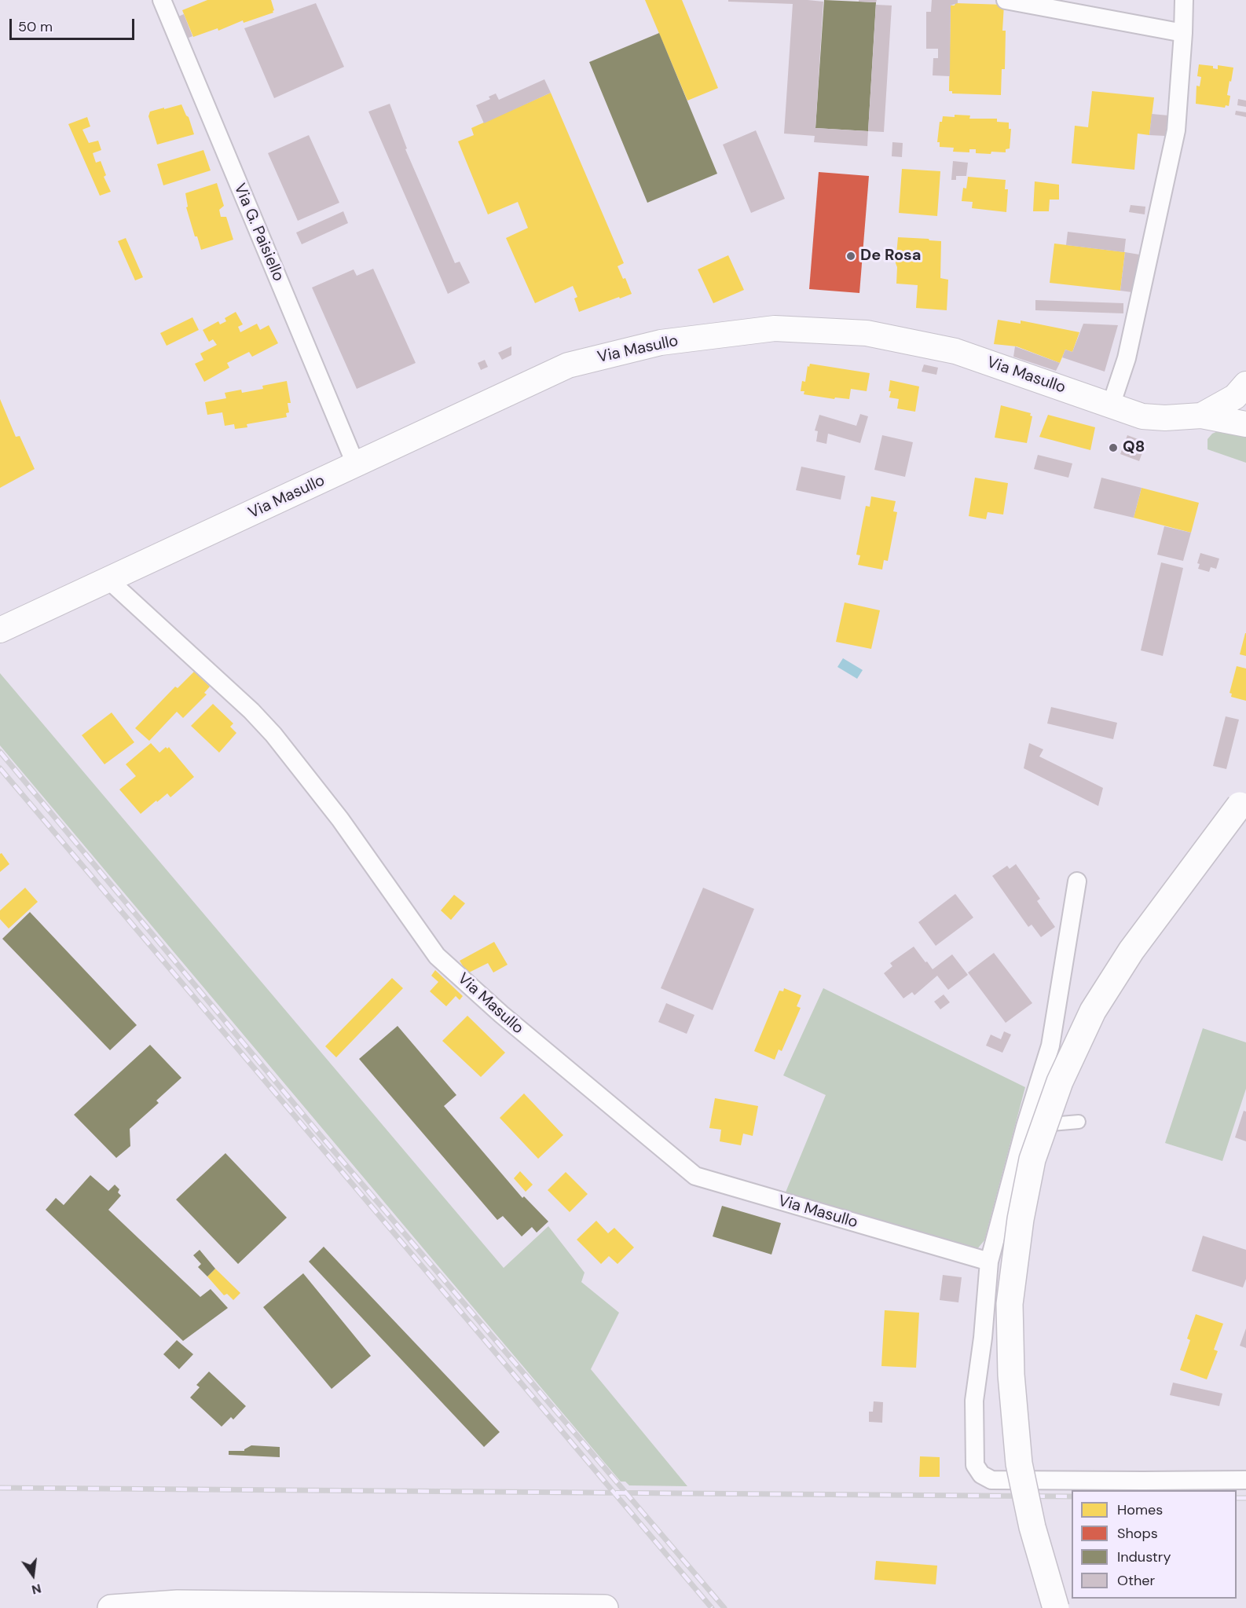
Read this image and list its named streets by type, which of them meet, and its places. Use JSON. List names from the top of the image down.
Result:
{
  "streets": {
    "main road": ["Via Masullo"],
    "street": ["Via G. Paisiello"]
  },
  "crossings": [
    ["Via G. Paisiello", "Via Masullo"]
  ],
  "places": ["De Rosa", "Q8"],
  "legend": [
    "Homes",
    "Shops",
    "Industry",
    "Other"
  ],
  "scale_bar": "50 m",
  "north": "bottom"
}
